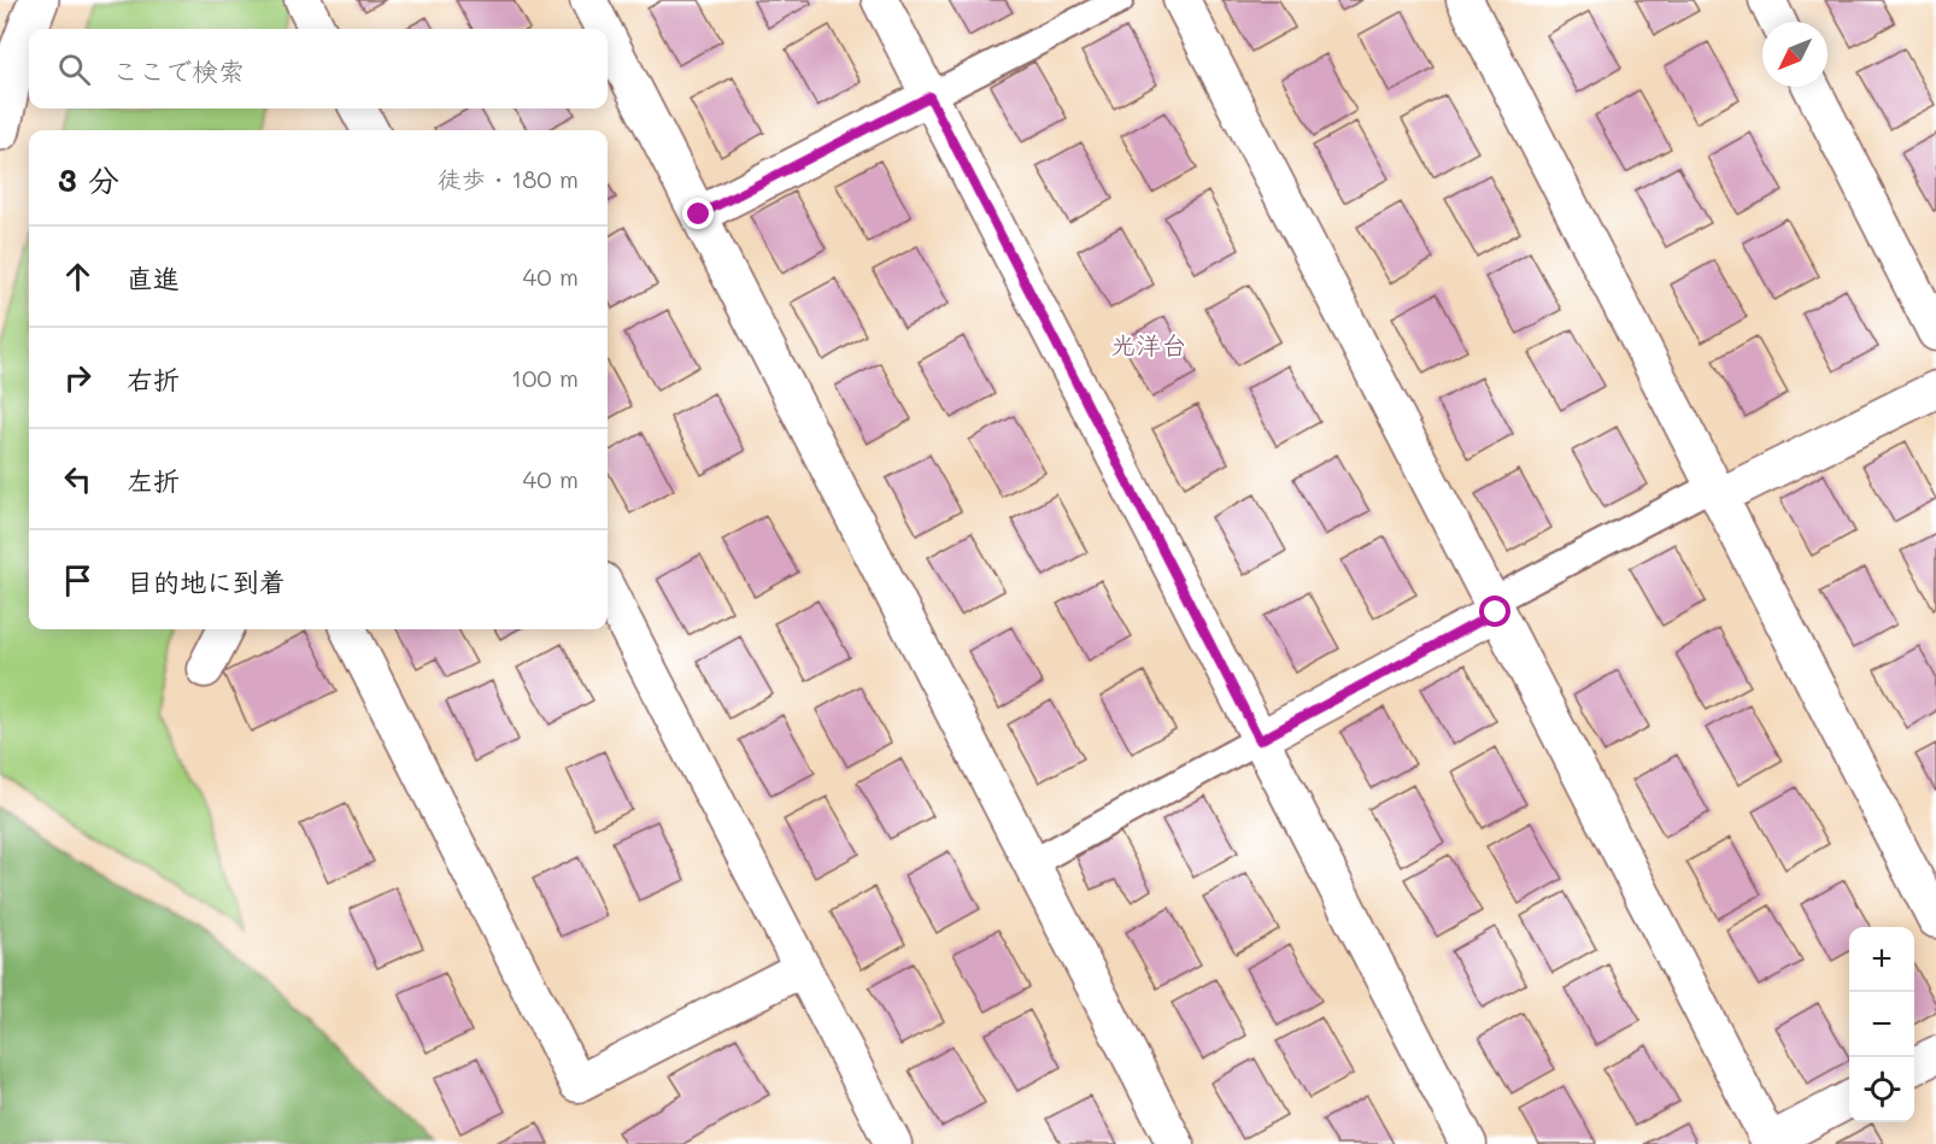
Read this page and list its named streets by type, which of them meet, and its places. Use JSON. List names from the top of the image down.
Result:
{
  "districts": ["光洋台"],
  "north": "bottom left",
  "page": {
    "search": "ここで検索",
    "heading": ["3 分", "徒歩 · 180 m"],
    "list": [
      ["直進", "40 m"],
      ["右折", "100 m"],
      ["左折", "40 m"],
      "目的地に到着"
    ],
    "map_buttons": ["+", "−"]
  }
}
